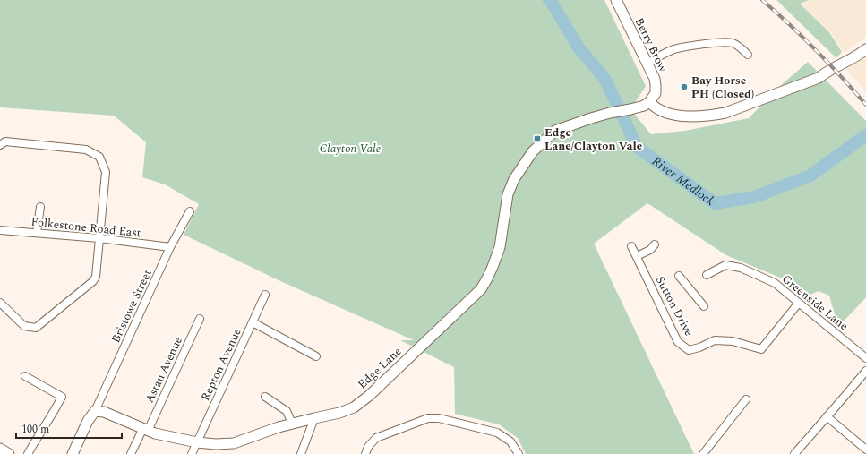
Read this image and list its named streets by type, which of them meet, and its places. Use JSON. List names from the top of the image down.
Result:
{
  "streets": {
    "street": [
      "Berry Brow",
      "Folkestone Road East",
      "Greenside Lane",
      "Bristowe Street",
      "Sutton Drive",
      "Repton Avenue",
      "Edge Lane",
      "Astan Avenue"
    ]
  },
  "crossings": [
    ["Berry Brow", "Edge Lane"],
    ["Folkestone Road East", "Bristowe Street"],
    ["Greenside Lane", "Sutton Drive"],
    ["Bristowe Street", "Edge Lane"],
    ["Repton Avenue", "Edge Lane"],
    ["Edge Lane", "Astan Avenue"]
  ],
  "water": ["River Medlock"],
  "parks": ["Clayton Vale"],
  "places": {
    "other": ["Bay Horse PH (Closed)"],
    "transit": ["Edge Lane/Clayton Vale"]
  },
  "scale_bar": "100 m"
}
